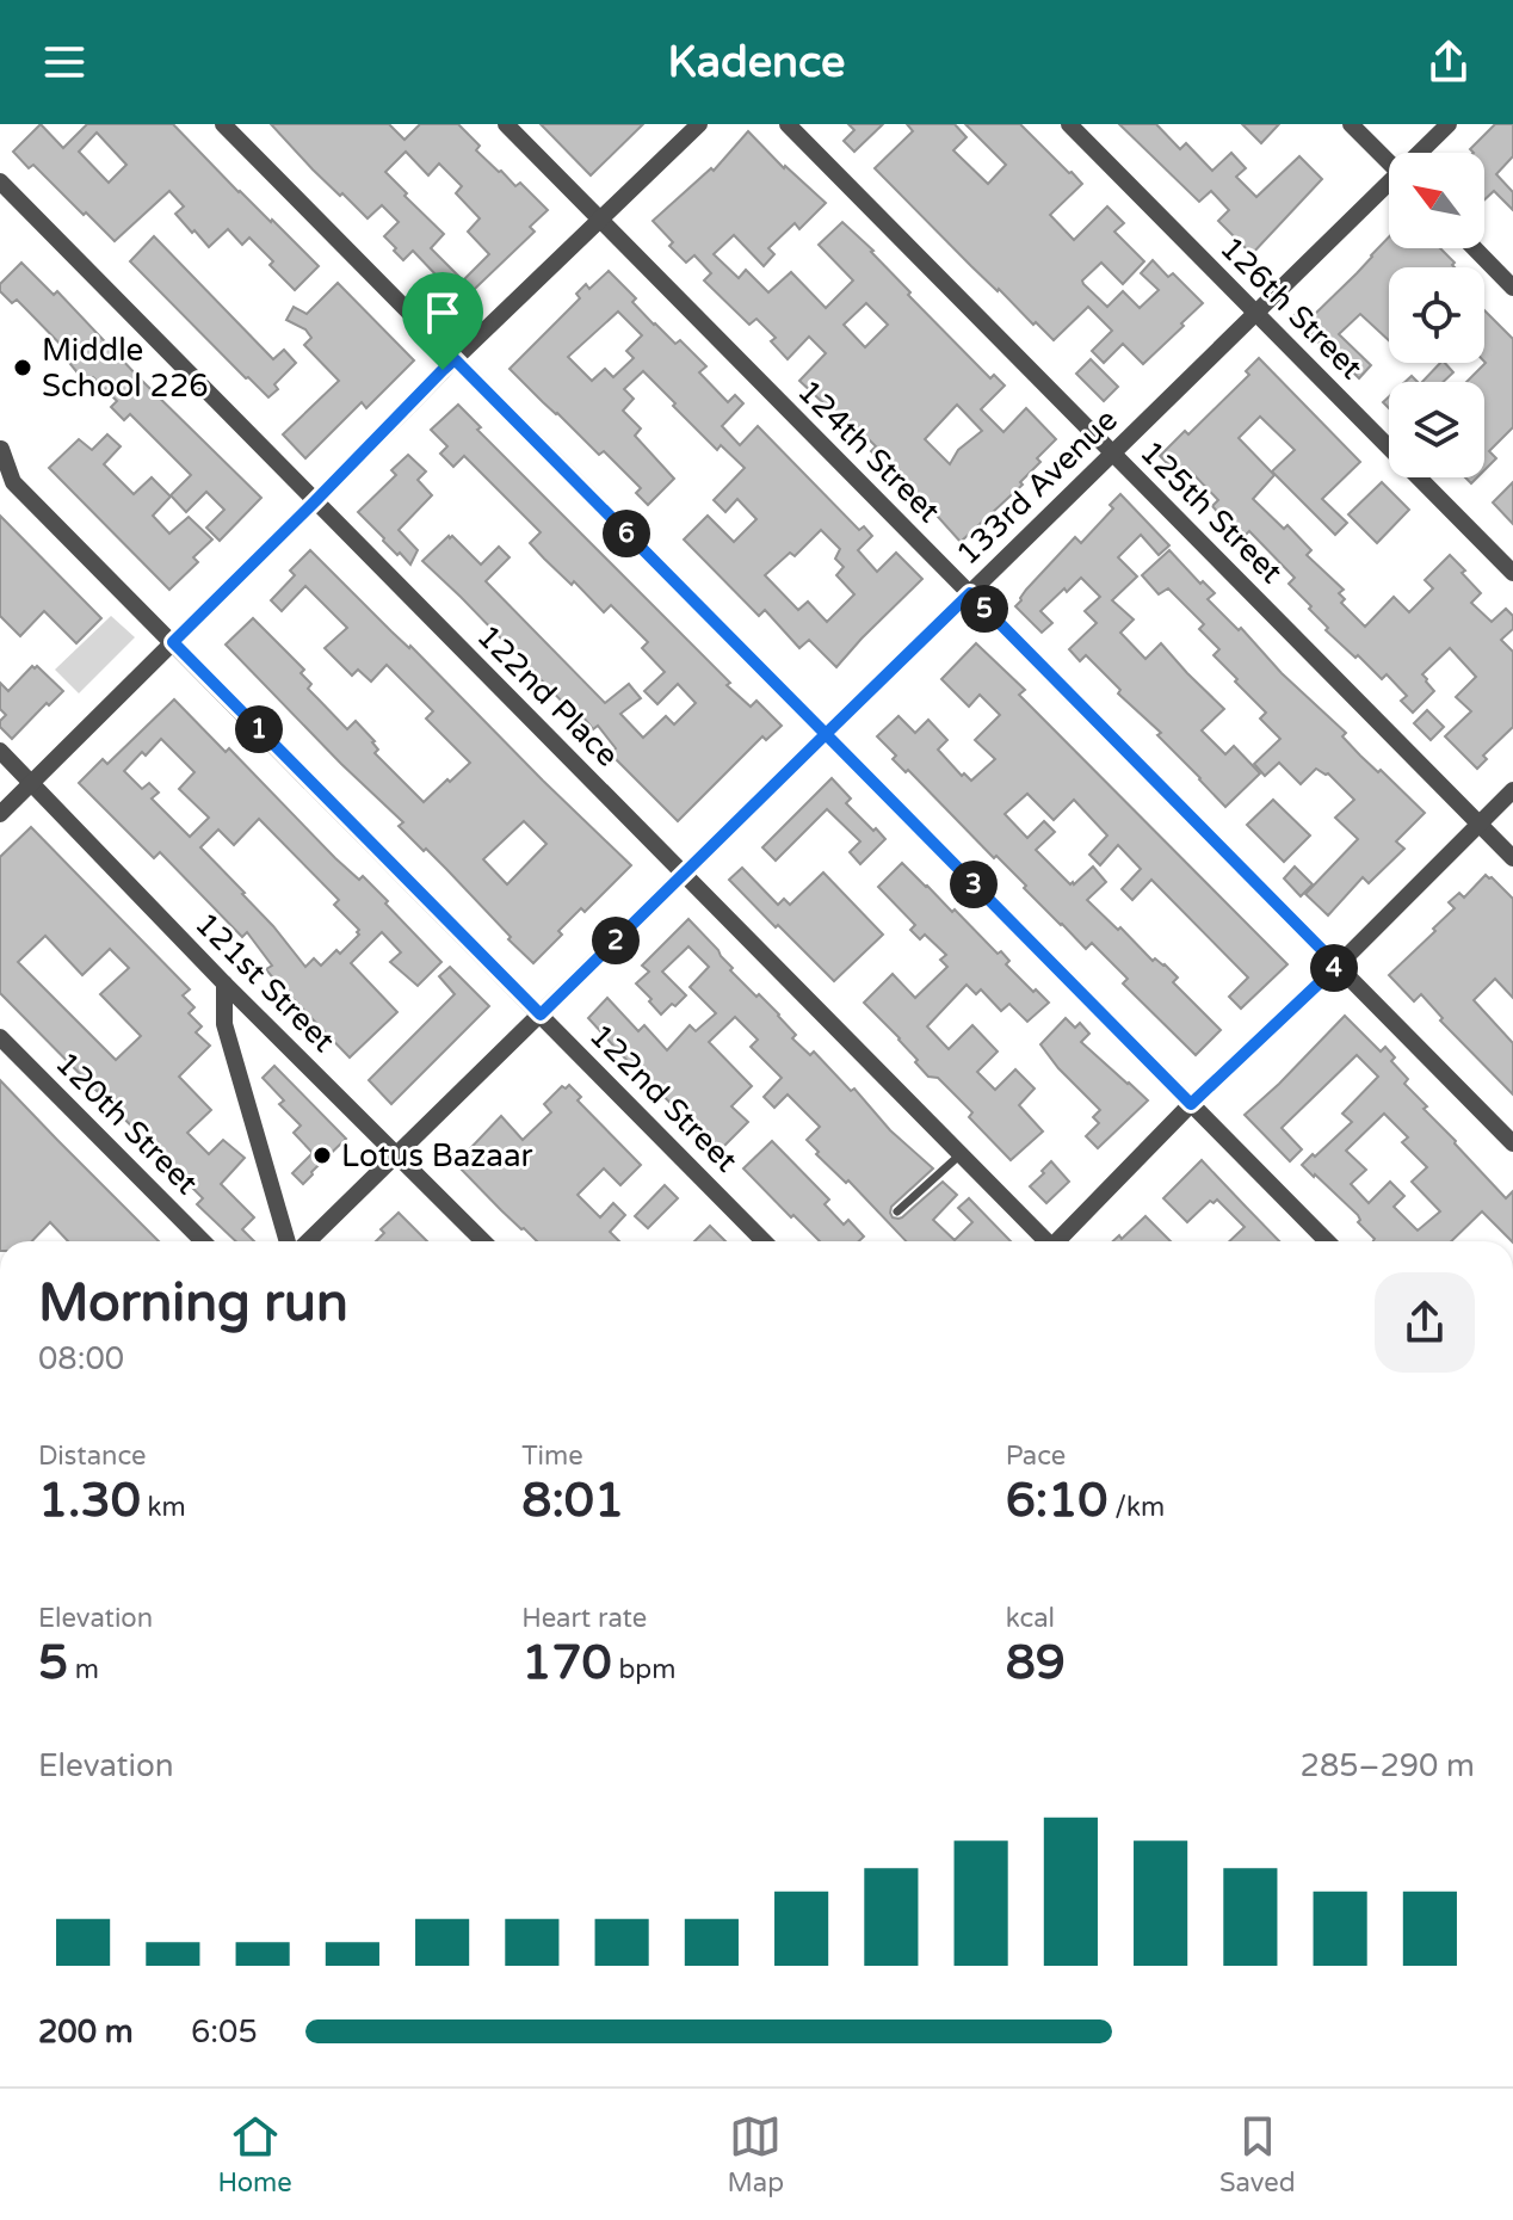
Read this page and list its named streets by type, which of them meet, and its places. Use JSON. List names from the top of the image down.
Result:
{
  "streets": {
    "street": [
      "126th Street",
      "124th Street",
      "133rd Avenue",
      "125th Street",
      "122nd Place",
      "121st Street",
      "122nd Street",
      "120th Street"
    ]
  },
  "crossings": [
    ["126th Street", "133rd Avenue"],
    ["124th Street", "133rd Avenue"],
    ["133rd Avenue", "125th Street"],
    ["133rd Avenue", "122nd Place"],
    ["133rd Avenue", "121st Street"],
    ["133rd Avenue", "122nd Street"]
  ],
  "places": ["Middle School 226", "Lotus Bazaar"],
  "north": "top left",
  "page": {
    "header": "Kadence",
    "pins": [
      "6",
      "5",
      "1",
      "3",
      "2",
      "4"
    ],
    "heading": ["Morning run", "08:00"],
    "stats": [
      ["Distance", "1.30 km"],
      ["Time", "8:01"],
      ["Pace", "6:10 /km"],
      ["Elevation", "5 m"],
      ["Heart rate", "170 bpm"],
      ["kcal", "89"]
    ],
    "chart": ["Elevation", "285–290 m"],
    "list": [
      {
        "name": "200 m",
        "note": "6:05"
      }
    ],
    "tabs": ["Home", "Map", "Saved"]
  }
}
